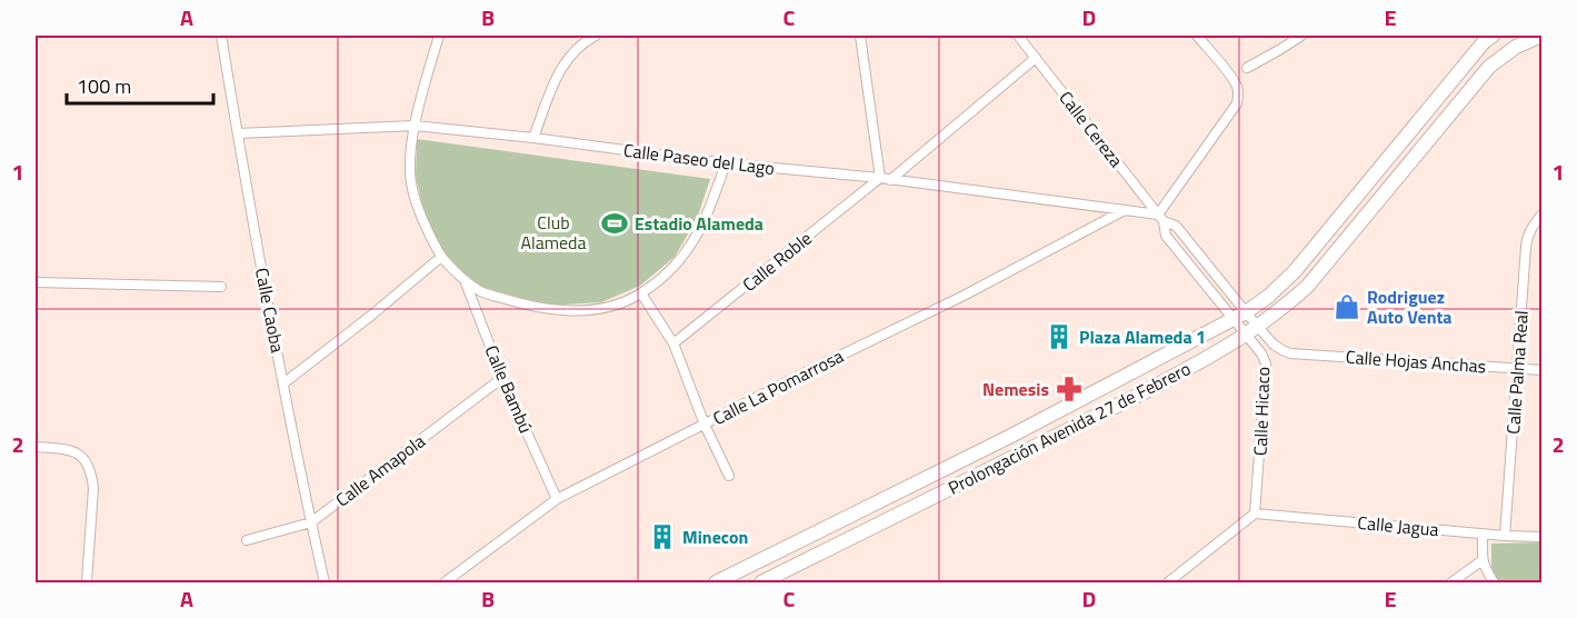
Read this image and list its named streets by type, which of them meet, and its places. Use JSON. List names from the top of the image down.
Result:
{
  "streets": {
    "main road": ["Prolongación Avenida 27 de Febrero"],
    "street": [
      "Calle Cereza",
      "Calle Paseo del Lago",
      "Calle Roble",
      "Calle Caoba",
      "Calle Hojas Anchas",
      "Calle Palma Real",
      "Calle La Pomarrosa",
      "Calle Bambú",
      "Calle Hicaco",
      "Calle Amapola",
      "Calle Jagua"
    ]
  },
  "crossings": [
    ["Calle Cereza", "Calle Paseo del Lago"],
    ["Calle Cereza", "Calle Roble"],
    ["Calle Cereza", "Calle Hojas Anchas"],
    ["Calle Cereza", "Calle Hicaco"],
    ["Calle Cereza", "Prolongación Avenida 27 de Febrero"],
    ["Calle Paseo del Lago", "Calle Roble"],
    ["Calle Paseo del Lago", "Calle Caoba"],
    ["Calle Paseo del Lago", "Calle La Pomarrosa"],
    ["Calle Caoba", "Calle Amapola"],
    ["Calle Hojas Anchas", "Calle Palma Real"],
    ["Calle Palma Real", "Calle Jagua"],
    ["Calle La Pomarrosa", "Calle Bambú"],
    ["Calle Bambú", "Calle Amapola"],
    ["Calle Hicaco", "Prolongación Avenida 27 de Febrero"],
    ["Calle Hicaco", "Calle Jagua"]
  ],
  "parks": ["Club Alameda"],
  "places": {
    "sports": ["Estadio Alameda"],
    "shop": ["Rodriguez Auto Venta"],
    "building": ["Plaza Alameda 1", "Minecon"],
    "pharmacy": ["Nemesis"]
  },
  "scale_bar": "100 m",
  "grid": {
    "columns": [
      "A",
      "B",
      "C",
      "D",
      "E"
    ],
    "rows": ["1", "2"]
  }
}
